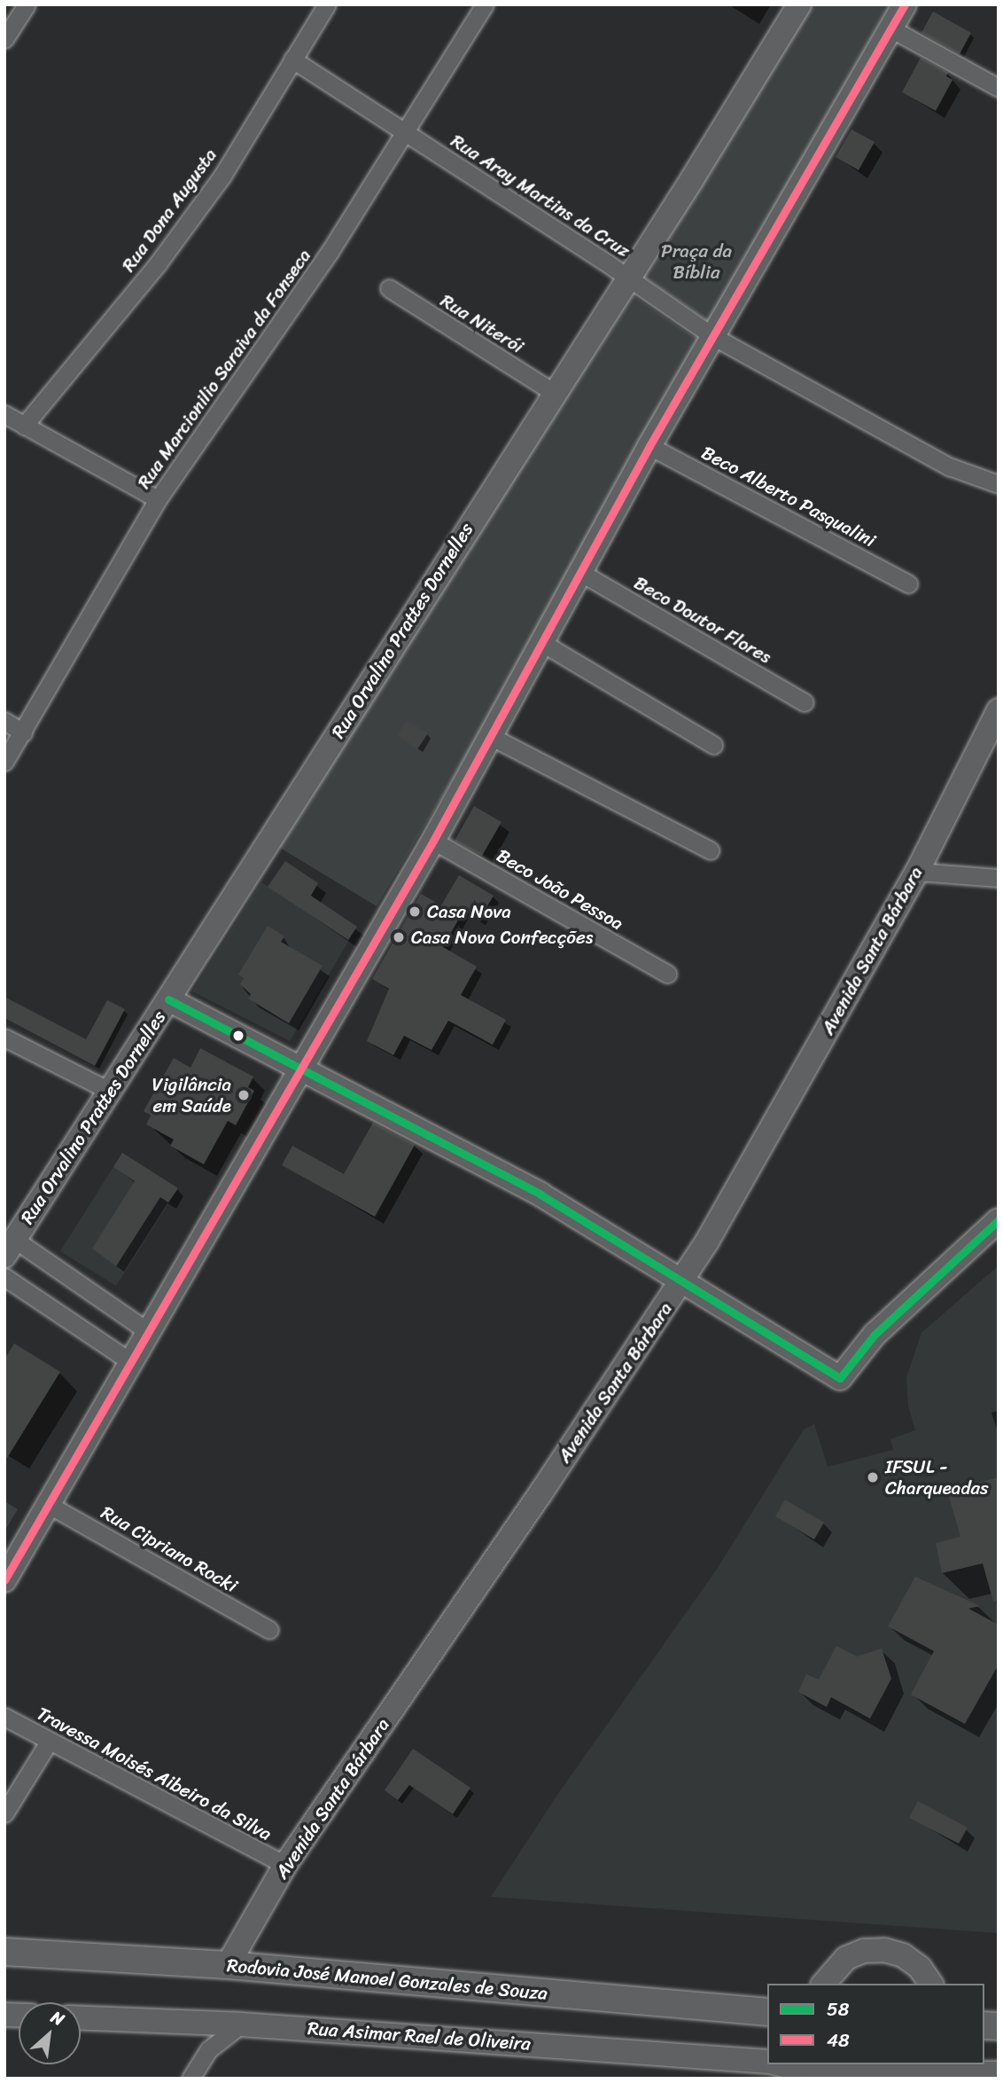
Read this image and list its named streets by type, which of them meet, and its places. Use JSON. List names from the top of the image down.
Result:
{
  "streets": {
    "main road": ["Rodovia José Manoel Gonzales de Souza"],
    "street": [
      "Rua Aray Martins da Cruz",
      "Rua Dona Augusta",
      "Rua Niterói",
      "Rua Marcionilio Saraiva da Fonseca",
      "Beco Alberto Pasqualini",
      "Beco Doutor Flores",
      "Rua Orvalino Prattes Dornelles",
      "Beco João Pessoa",
      "Avenida Santa Bárbara",
      "Rua Cipriano Rocki",
      "Travessa Moisés Aibeiro da Silva",
      "Rua Asimar Rael de Oliveira"
    ]
  },
  "crossings": [
    ["Rua Aray Martins da Cruz", "Rua Dona Augusta"],
    ["Rua Aray Martins da Cruz", "Rua Marcionilio Saraiva da Fonseca"],
    ["Rua Aray Martins da Cruz", "Rua Orvalino Prattes Dornelles"],
    ["Rua Niterói", "Rua Orvalino Prattes Dornelles"],
    ["Avenida Santa Bárbara", "Travessa Moisés Aibeiro da Silva"],
    ["Avenida Santa Bárbara", "Rodovia José Manoel Gonzales de Souza"]
  ],
  "parks": ["Praça da Bíblia"],
  "places": [
    "Casa Nova",
    "Casa Nova Confecções",
    "Vigilância em Saúde",
    "IFSUL - Charqueadas"
  ],
  "lines": ["transit line 48", "transit line 58"],
  "legend": ["58", "48"],
  "north": "top right"
}
